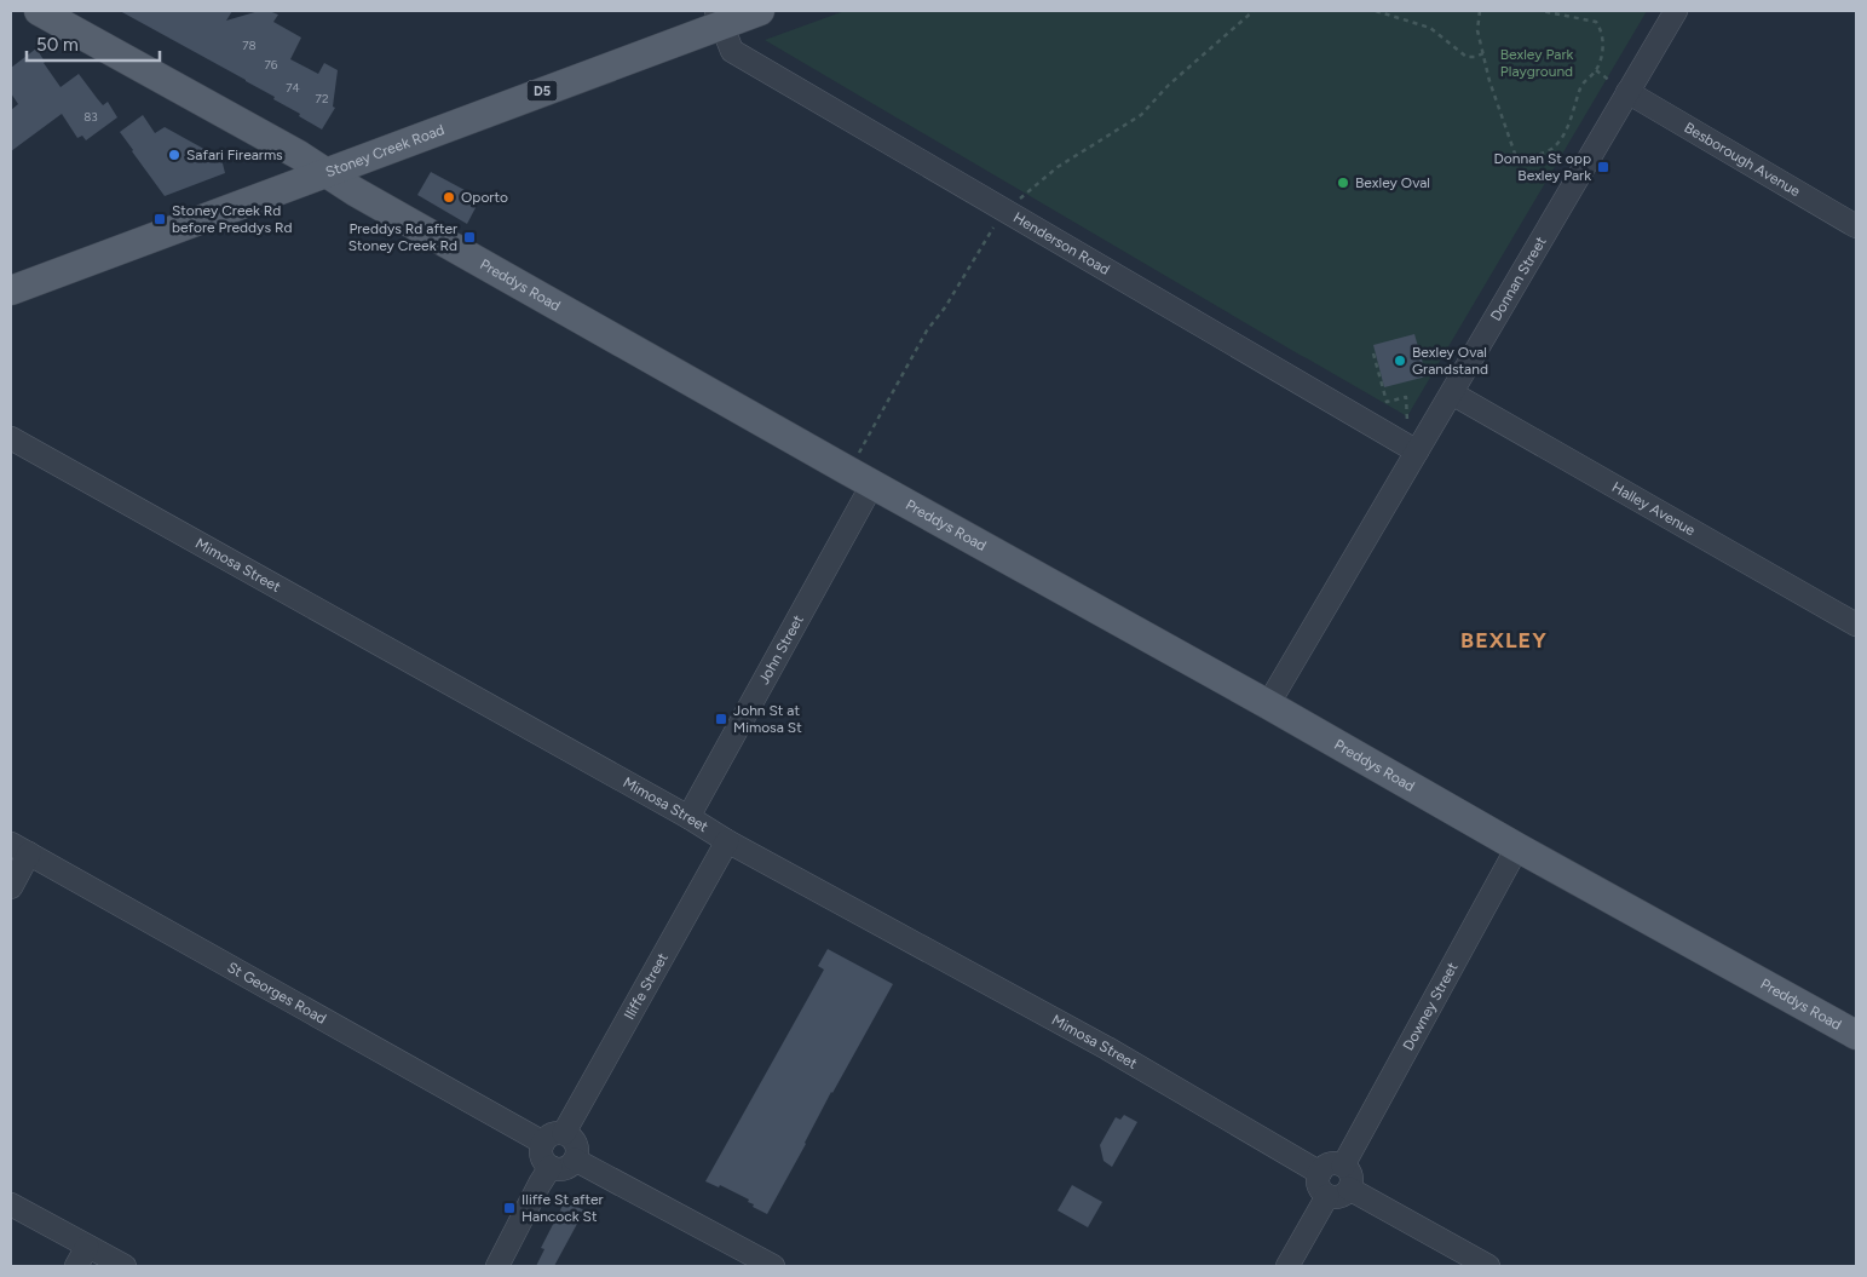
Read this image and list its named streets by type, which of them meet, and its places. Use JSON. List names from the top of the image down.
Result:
{
  "streets": {
    "main road": ["D5", "Stoney Creek Road", "Preddys Road"],
    "street": [
      "Besborough Avenue",
      "Henderson Road",
      "Donnan Street",
      "Halley Avenue",
      "Mimosa Street",
      "John Street",
      "Iliffe Street",
      "St Georges Road",
      "Downey Street"
    ]
  },
  "crossings": [
    ["Stoney Creek Road", "Henderson Road"],
    ["Stoney Creek Road", "Preddys Road"],
    ["Besborough Avenue", "Donnan Street"],
    ["Henderson Road", "Donnan Street"],
    ["Donnan Street", "Preddys Road"],
    ["Donnan Street", "Halley Avenue"],
    ["Preddys Road", "John Street"],
    ["Preddys Road", "Downey Street"],
    ["Mimosa Street", "John Street"],
    ["Mimosa Street", "Iliffe Street"],
    ["Mimosa Street", "Downey Street"],
    ["Iliffe Street", "St Georges Road"]
  ],
  "districts": ["BEXLEY"],
  "parks": ["Bexley Park Playground"],
  "places": {
    "other": [
      "Safari Firearms",
      "Bexley Oval",
      "Oporto",
      "Bexley Oval Grandstand"
    ],
    "transit": [
      "Donnan St opp Bexley Park",
      "Stoney Creek Rd before Preddys Rd",
      "Preddys Rd after Stoney Creek Rd",
      "John St at Mimosa St",
      "Iliffe St after Hancock St"
    ]
  },
  "house_numbers": [
    "78",
    "76",
    "74",
    "72",
    "83"
  ],
  "scale_bar": "50 m"
}
